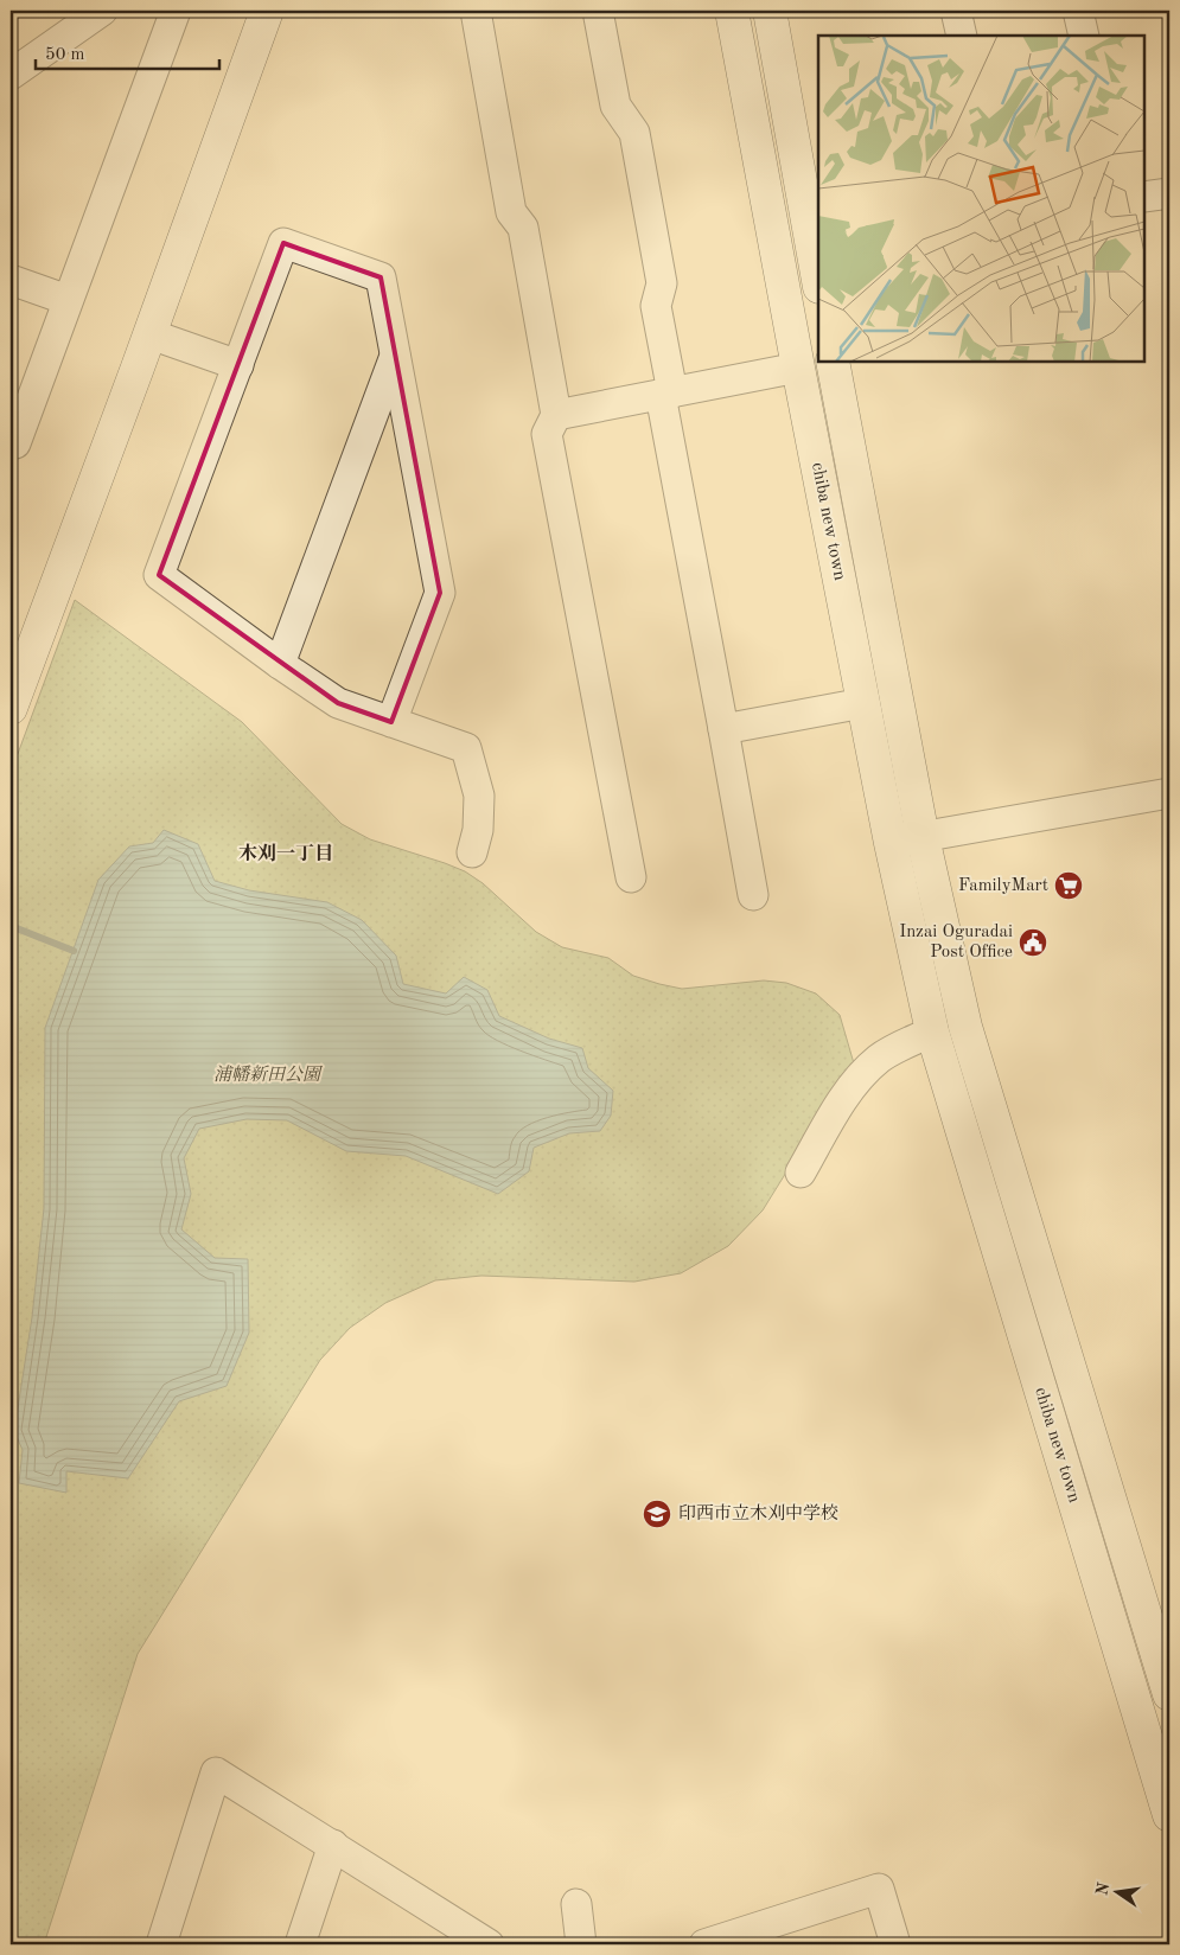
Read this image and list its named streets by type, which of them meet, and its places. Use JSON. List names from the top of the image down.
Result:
{
  "streets": {
    "main road": ["chiba new town"]
  },
  "districts": ["木刈一丁目"],
  "parks": ["浦幡新田公園"],
  "places": {
    "supermarket": ["FamilyMart"],
    "public building": ["Inzai Oguradai Post Office"],
    "school or university": ["印西市立木刈中学校"]
  },
  "scale_bar": "50 m",
  "north": "left"
}
